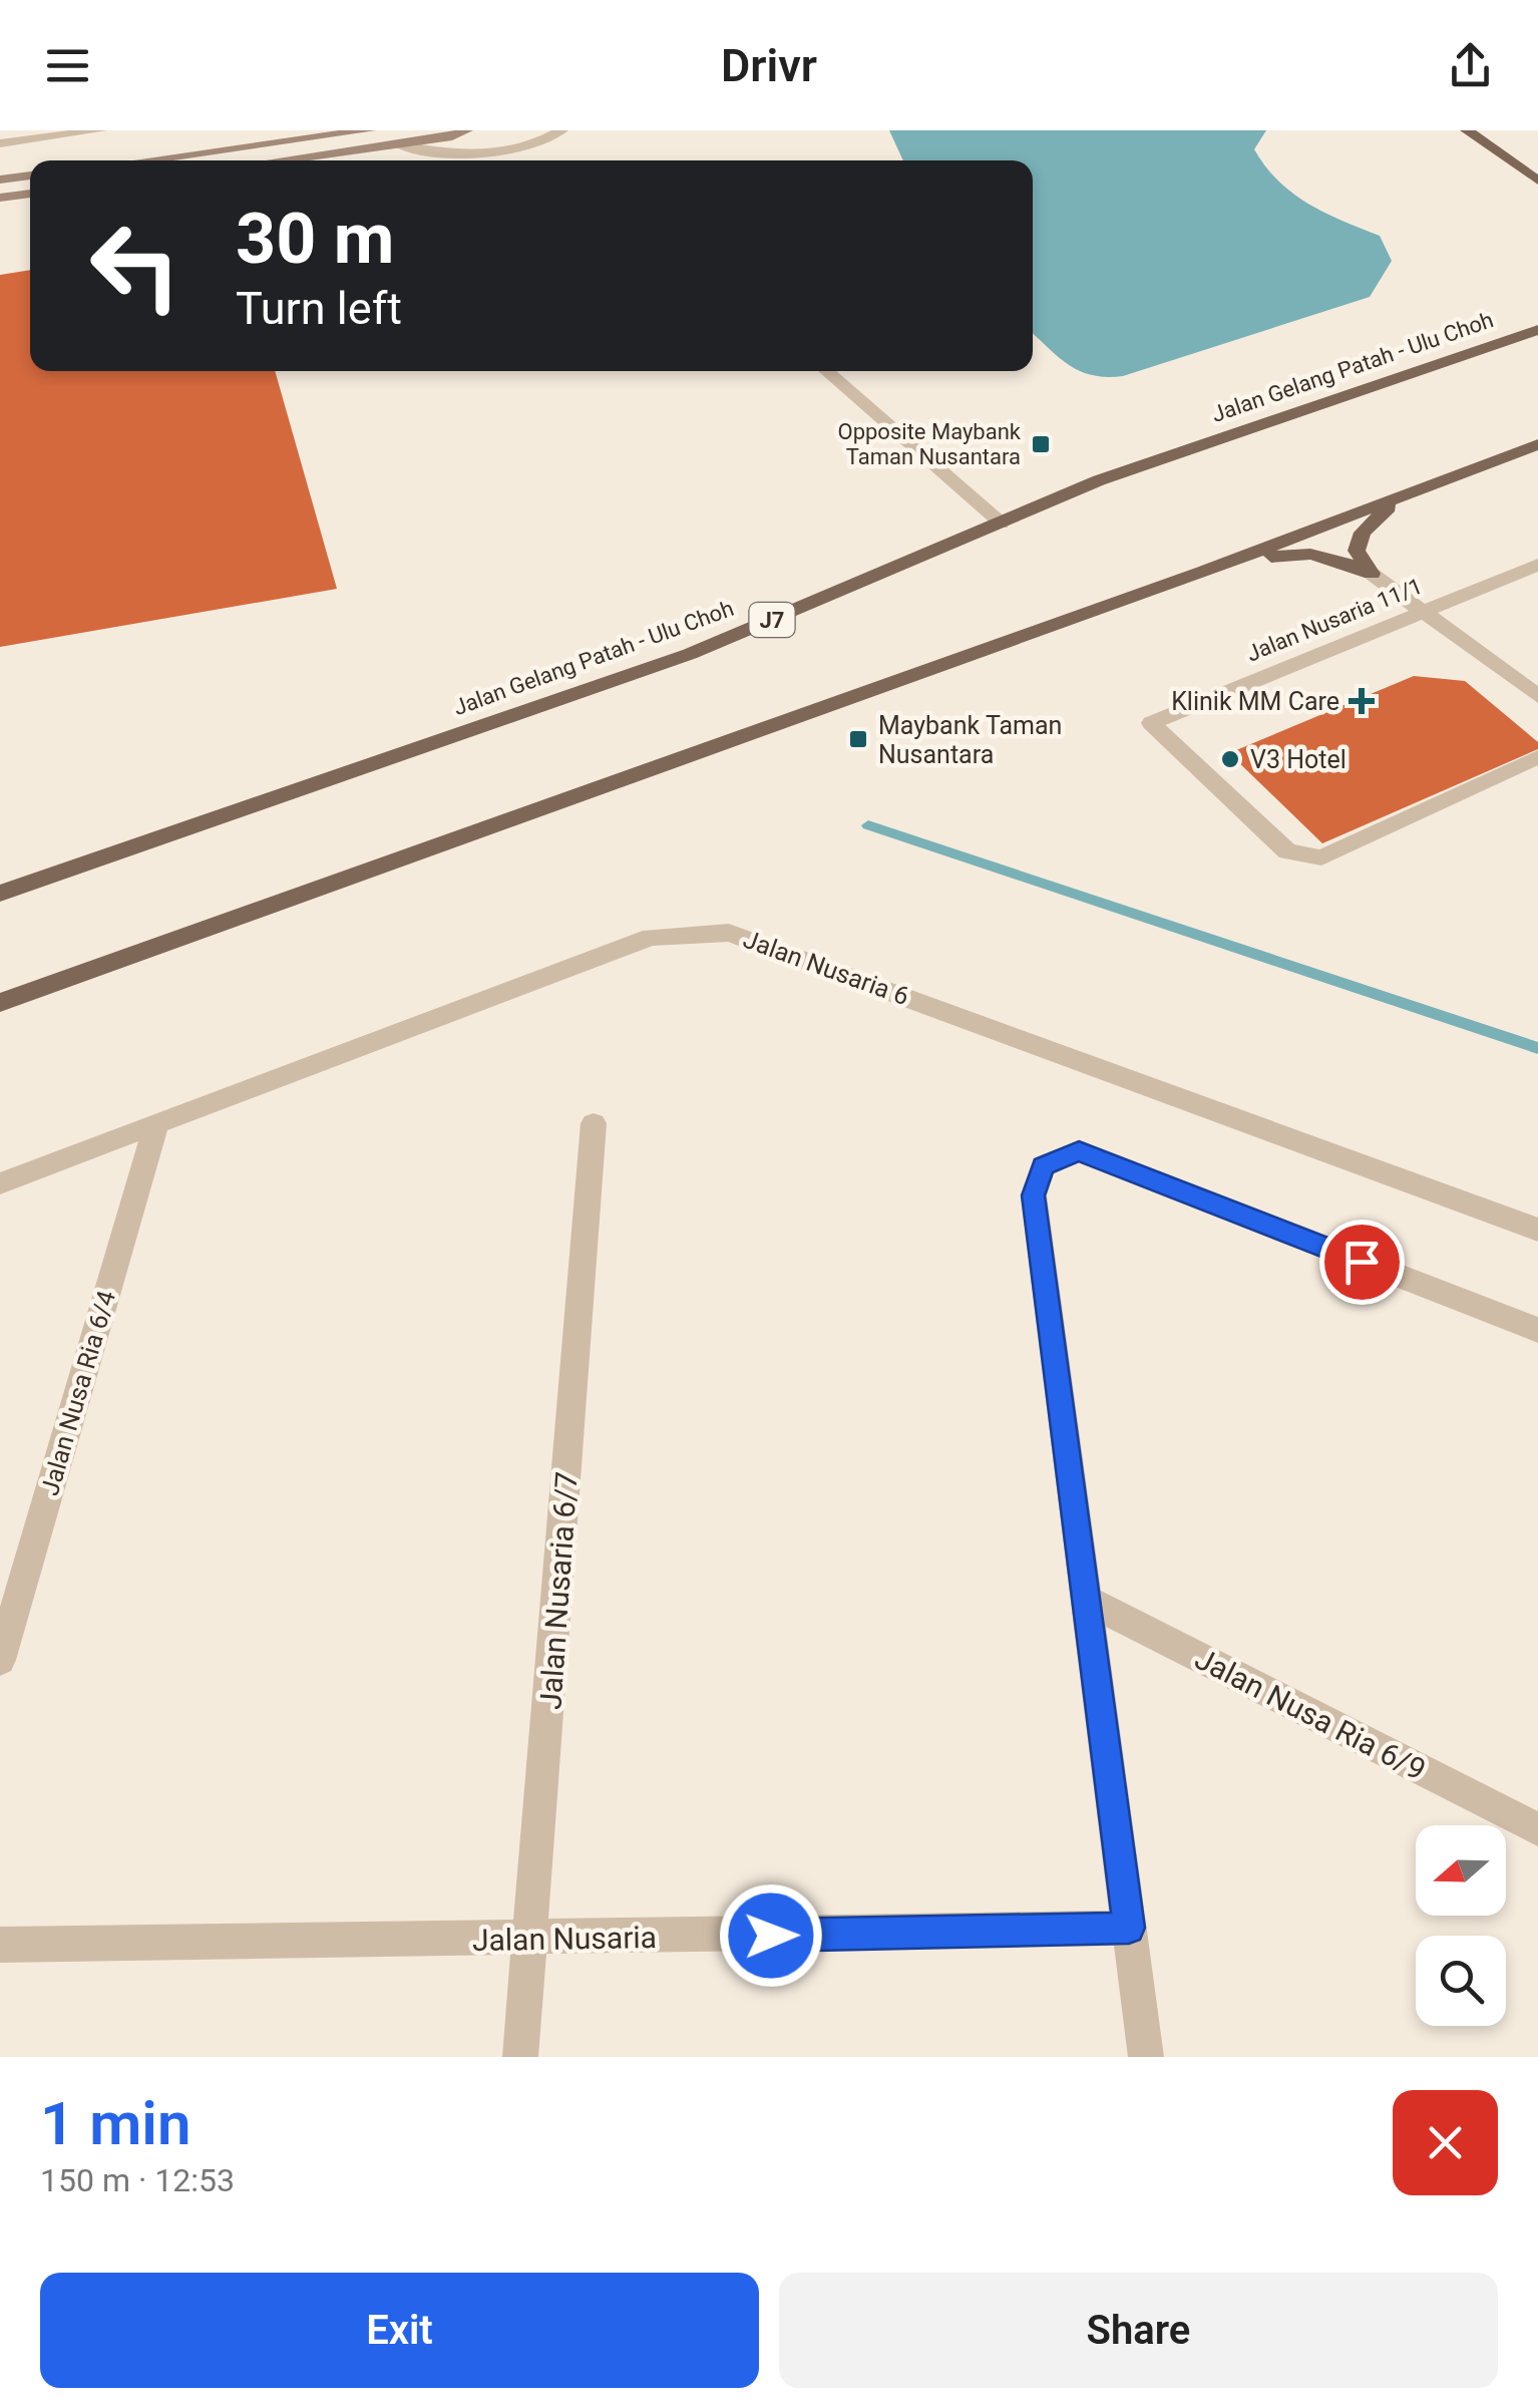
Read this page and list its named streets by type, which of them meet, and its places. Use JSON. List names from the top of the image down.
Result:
{
  "streets": {
    "main road": ["Jalan Gelang Patah - Ulu Choh", "J7"],
    "street": [
      "Jalan Nusaria 11/1",
      "Jalan Nusaria 6",
      "Jalan Nusa Ria 6/4",
      "Jalan Nusaria 6/7",
      "Jalan Nusa Ria 6/9",
      "Jalan Nusaria"
    ]
  },
  "crossings": [
    ["Jalan Nusaria 6", "Jalan Nusa Ria 6/4"],
    ["Jalan Nusaria 6/7", "Jalan Nusaria"]
  ],
  "places": {
    "transit": ["Opposite Maybank Taman Nusantara", "Maybank Taman Nusantara"],
    "health": ["Klinik MM Care"],
    "other": ["V3 Hotel"]
  },
  "north": "left",
  "page": {
    "header": "Drivr",
    "turn": ["30 m", "Turn left"],
    "heading": ["1 min", "150 m · 12:53"],
    "buttons": ["Exit", "Share"]
  }
}
